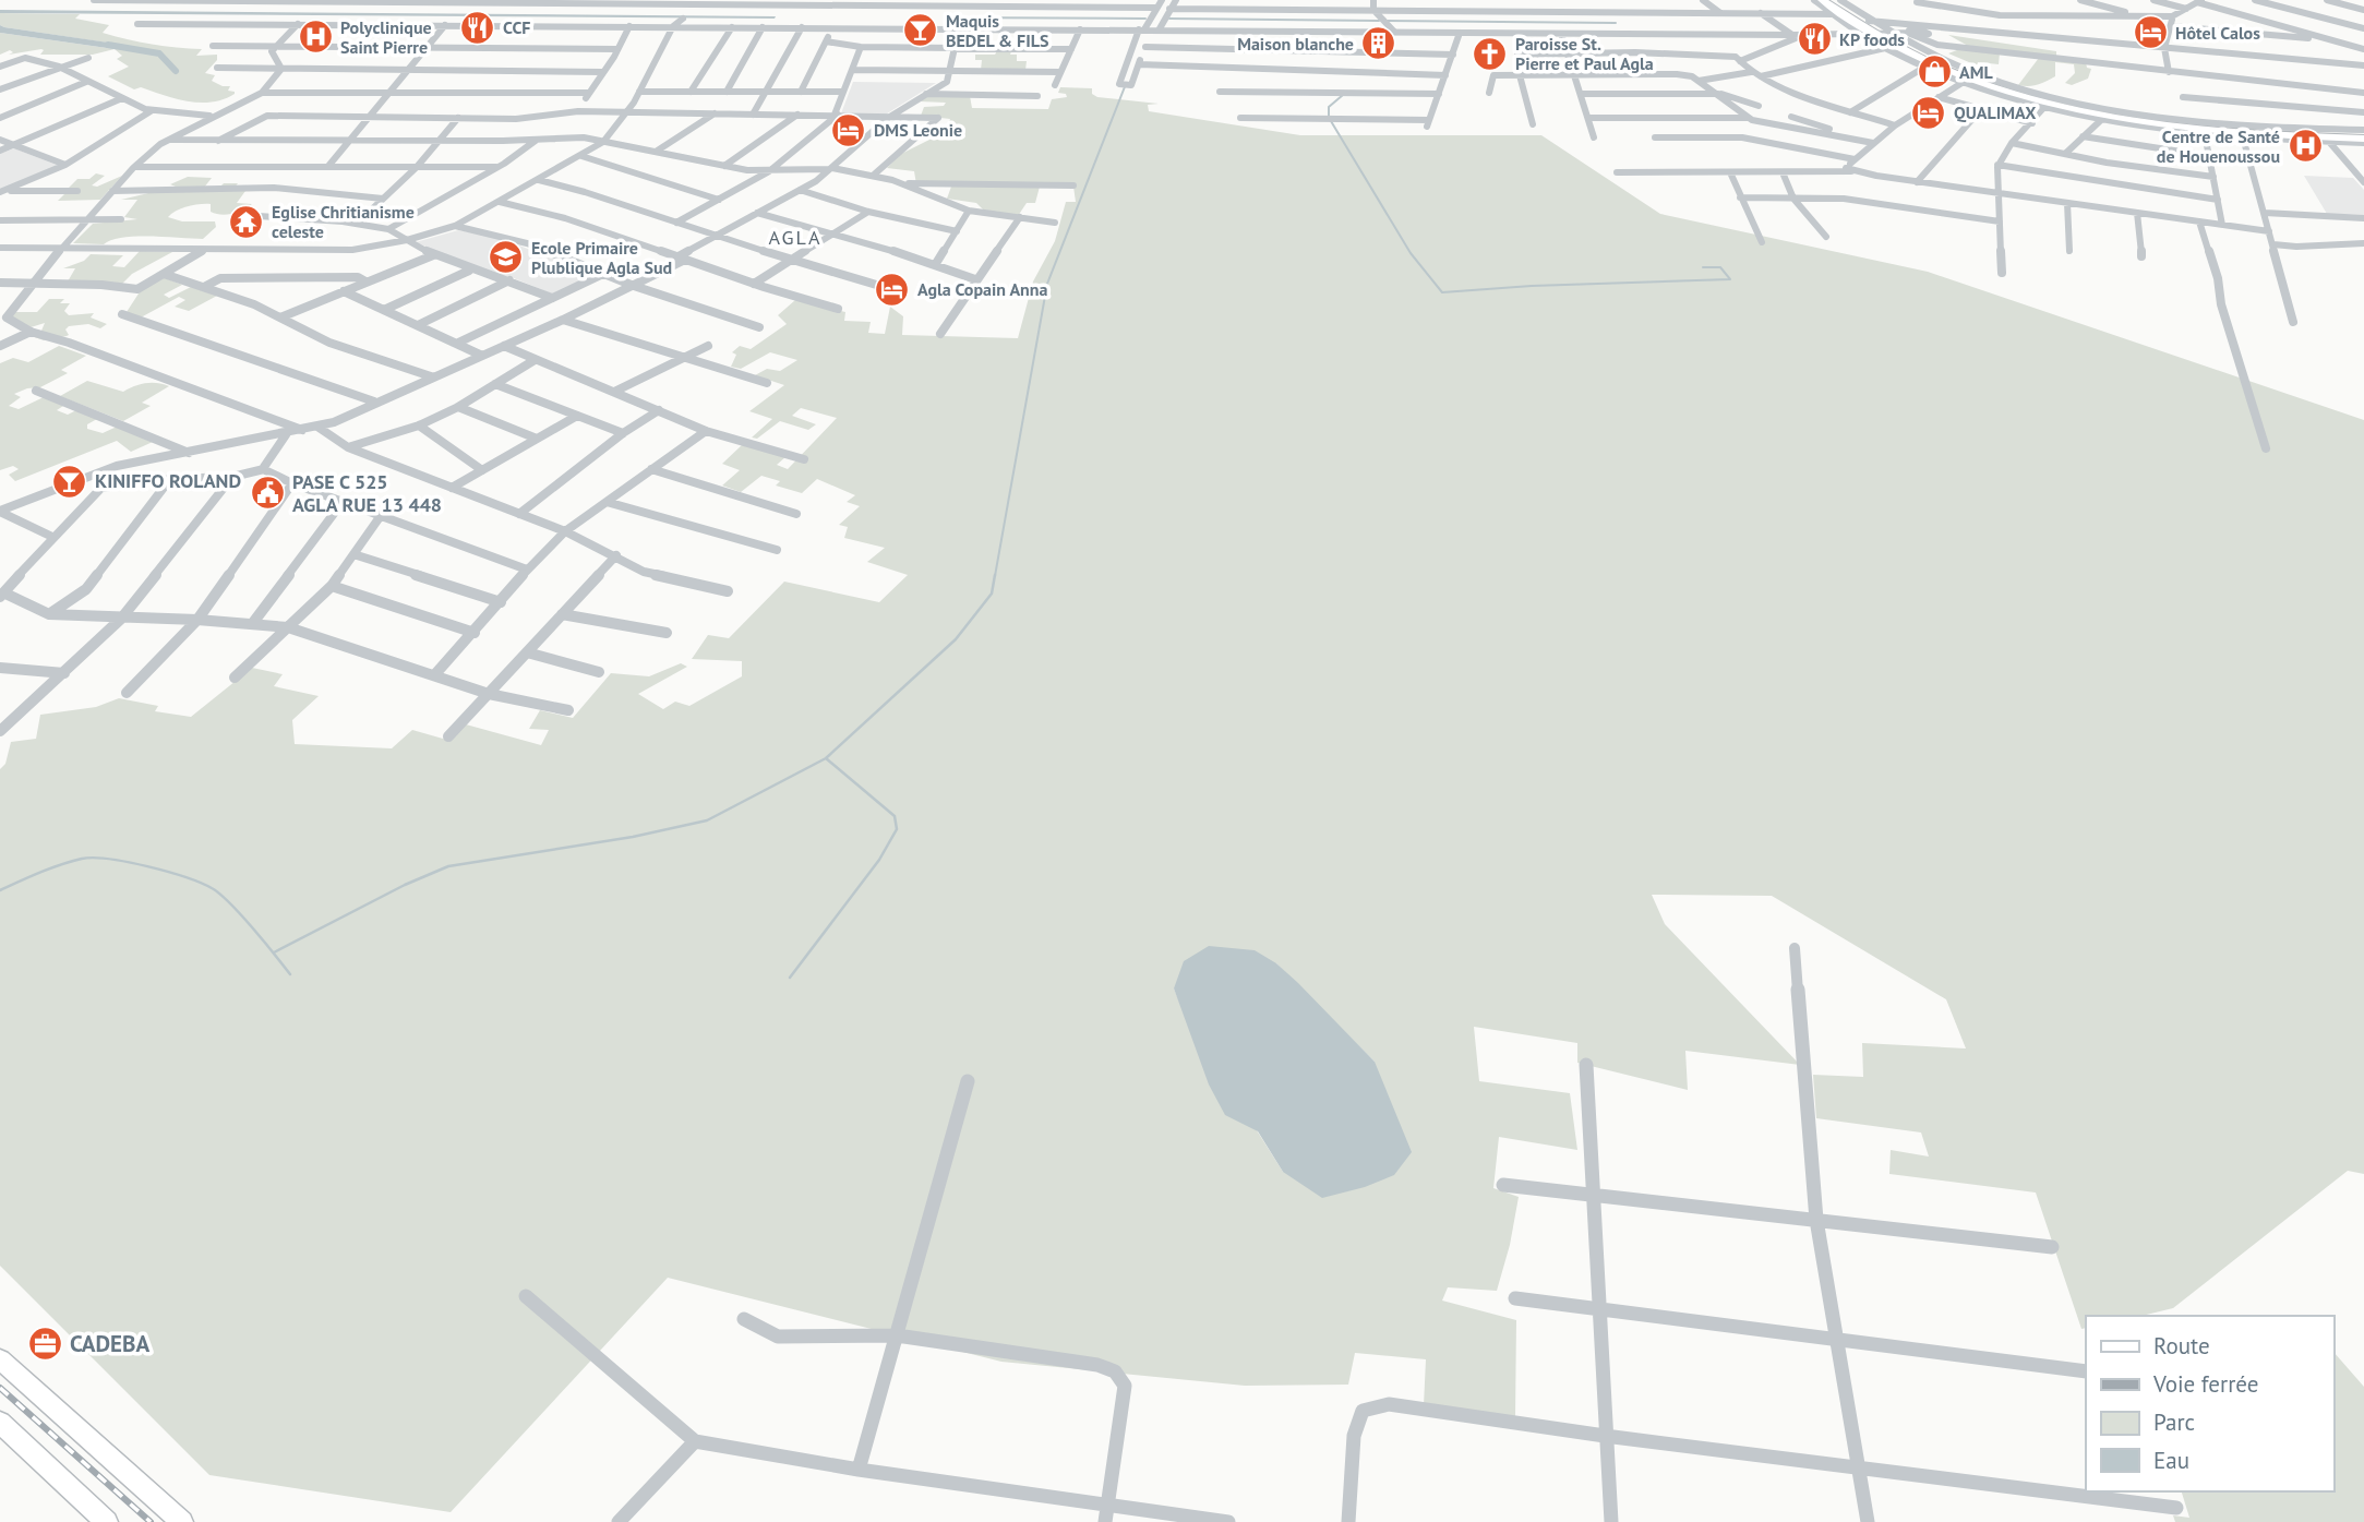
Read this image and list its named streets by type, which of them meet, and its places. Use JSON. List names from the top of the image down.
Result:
{
  "districts": ["AGLA"],
  "places": {
    "restaurant": ["CCF", "KP foods"],
    "bar": ["Maquis BEDEL & FILS", "KINIFFO ROLAND"],
    "hotel": [
      "Hôtel Calos",
      "QUALIMAX",
      "DMS Leonie",
      "Agla Copain Anna"
    ],
    "hospital": ["Polyclinique Saint Pierre", "Centre de Santé de Houenoussou"],
    "building": ["Maison blanche"],
    "church": ["Paroisse St. Pierre et Paul Agla"],
    "shop": ["AML"],
    "temple": ["Eglise Chritianisme celeste"],
    "school or university": ["Ecole Primaire Plublique Agla Sud"],
    "public building": ["PASE C 525 AGLA RUE 13 448"],
    "office": ["CADEBA"]
  },
  "legend": [
    "Route",
    "Voie ferrée",
    "Parc",
    "Eau"
  ]
}
